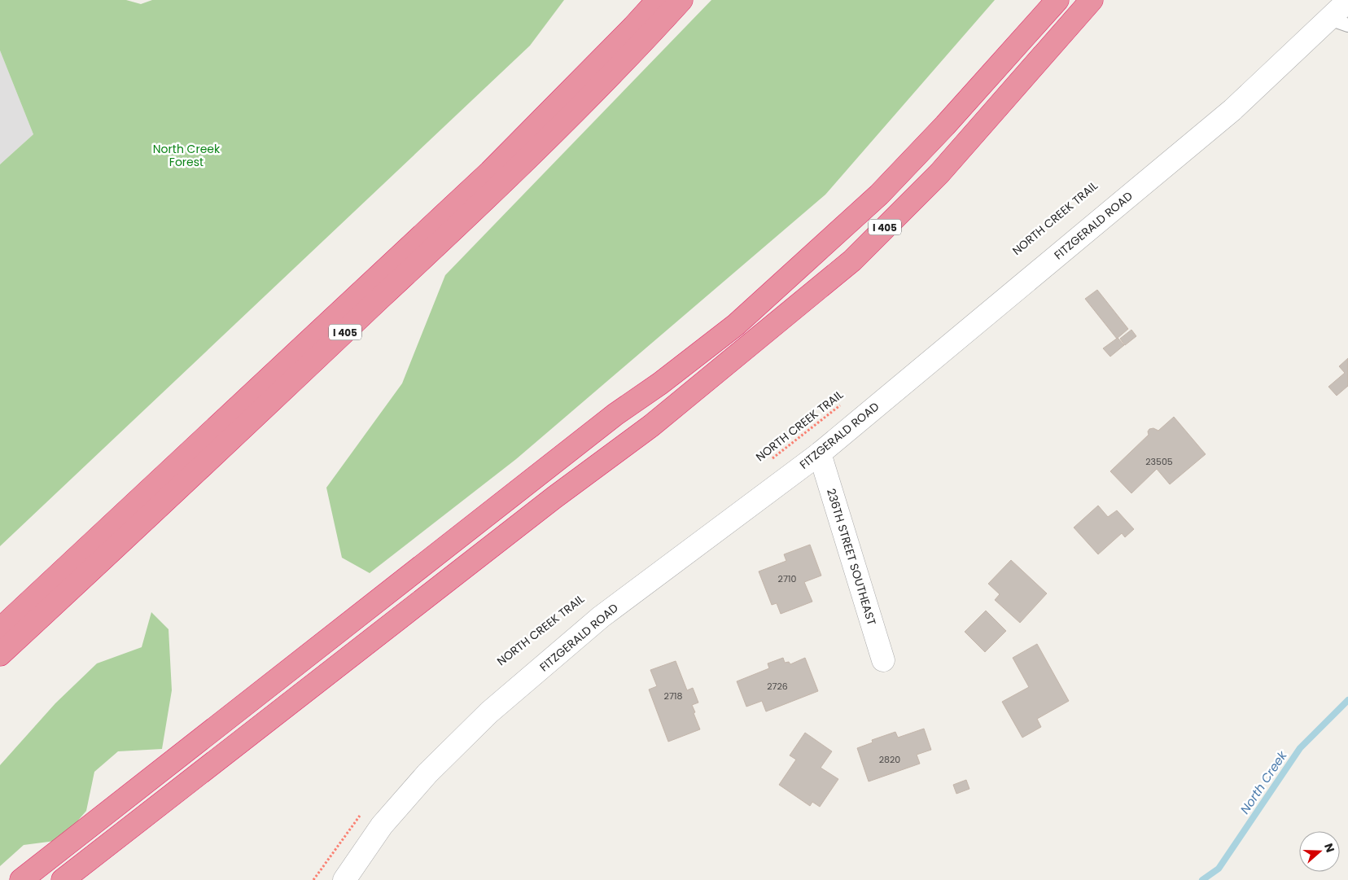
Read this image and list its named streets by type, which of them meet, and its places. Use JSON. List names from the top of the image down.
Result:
{
  "streets": {
    "highway": ["I 405"],
    "street": ["FITZGERALD ROAD", "236TH STREET SOUTHEAST"],
    "path": ["NORTH CREEK TRAIL"]
  },
  "crossings": [
    ["FITZGERALD ROAD", "236TH STREET SOUTHEAST"]
  ],
  "water": ["North Creek"],
  "parks": ["North Creek Forest"],
  "house_numbers": [
    "23505",
    "2710",
    "2726",
    "2718",
    "2820"
  ],
  "north": "right"
}
